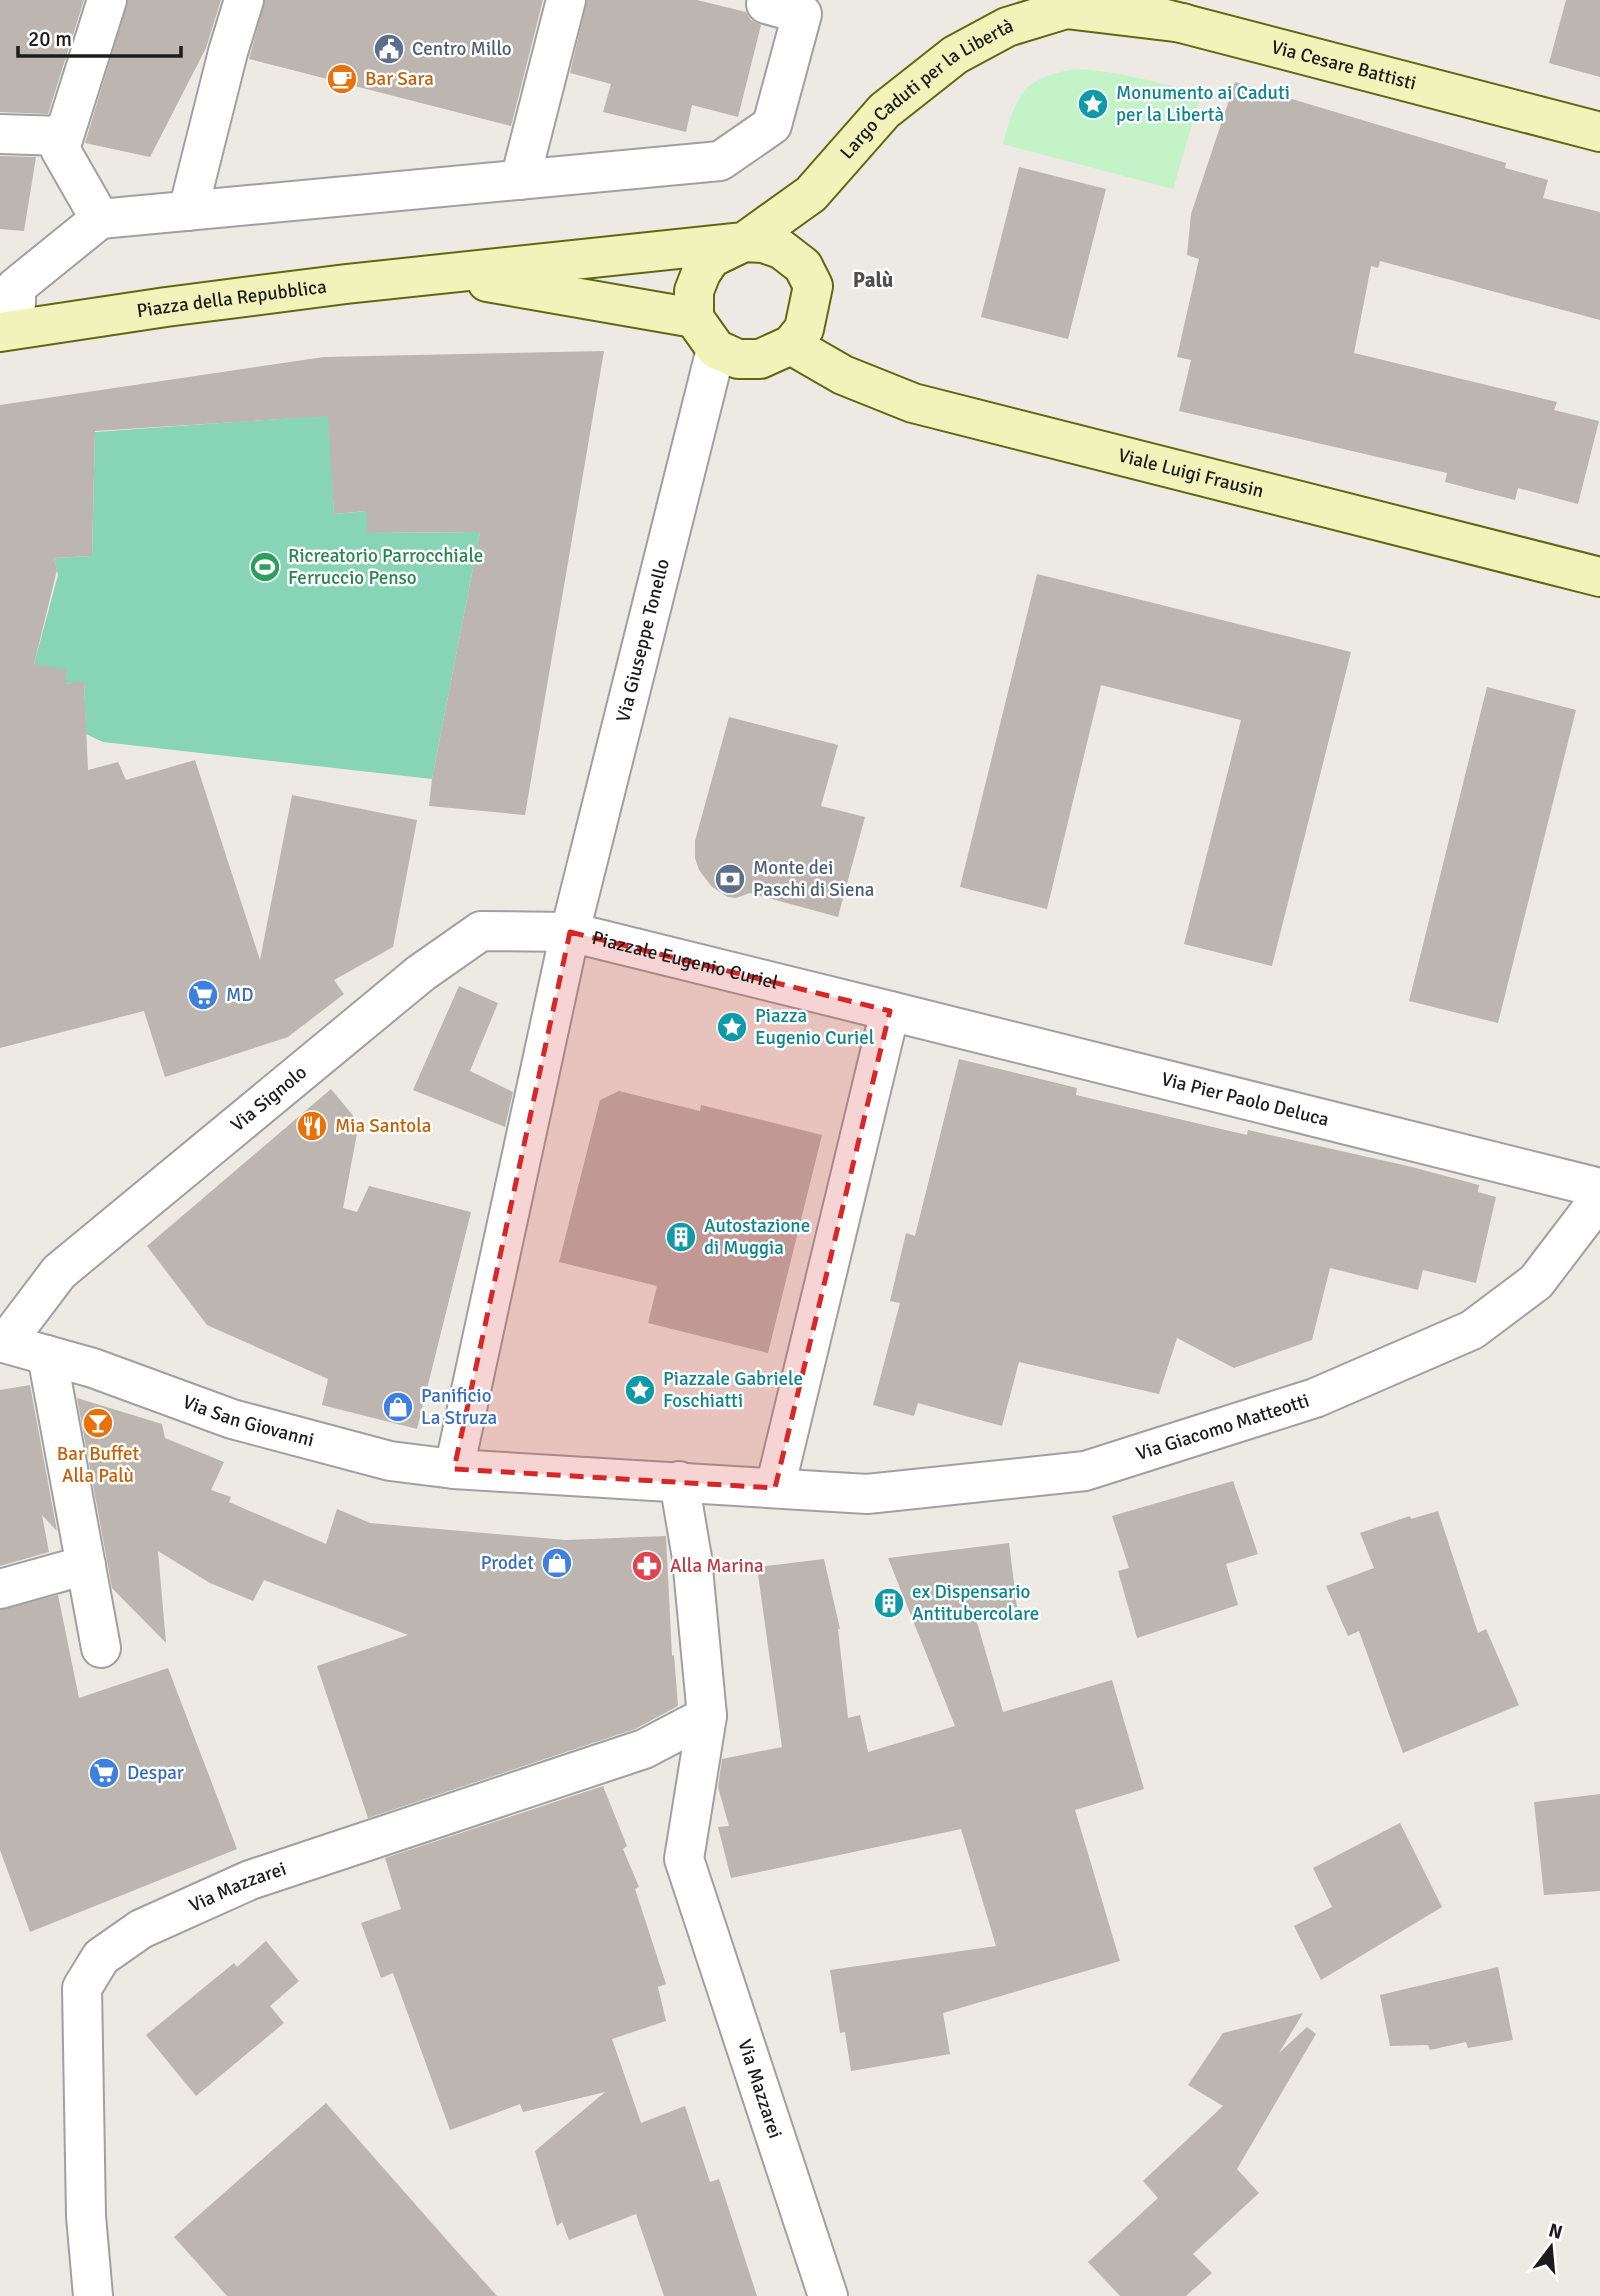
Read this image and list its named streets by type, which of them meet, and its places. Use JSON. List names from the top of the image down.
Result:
{
  "streets": {
    "main road": [
      "Via Cesare Battisti",
      "Largo Caduti per la Libertà",
      "Piazza della Repubblica",
      "Viale Luigi Frausin"
    ],
    "street": [
      "Via Giuseppe Tonello",
      "Piazzale Eugenio Curiel",
      "Via Signolo",
      "Via Pier Paolo Deluca",
      "Via San Giovanni",
      "Via Giacomo Matteotti",
      "Via Mazzarei"
    ]
  },
  "crossings": [
    ["Via Cesare Battisti", "Largo Caduti per la Libertà"],
    ["Largo Caduti per la Libertà", "Piazza della Repubblica"],
    ["Largo Caduti per la Libertà", "Viale Luigi Frausin"],
    ["Largo Caduti per la Libertà", "Via Giuseppe Tonello"],
    ["Piazza della Repubblica", "Viale Luigi Frausin"],
    ["Piazza della Repubblica", "Via Giuseppe Tonello"],
    ["Viale Luigi Frausin", "Via Giuseppe Tonello"],
    ["Via Giuseppe Tonello", "Piazzale Eugenio Curiel"],
    ["Via Giuseppe Tonello", "Via Signolo"],
    ["Piazzale Eugenio Curiel", "Via Signolo"],
    ["Piazzale Eugenio Curiel", "Via Pier Paolo Deluca"],
    ["Piazzale Eugenio Curiel", "Via San Giovanni"],
    ["Via Signolo", "Via San Giovanni"]
  ],
  "districts": ["Palù"],
  "places": {
    "public building": ["Centro Millo"],
    "cafe": ["Bar Sara"],
    "place": ["Monumento ai Caduti per la Libertà", "Piazza Eugenio Curiel", "Piazzale Gabriele Foschiatti"],
    "sports": ["Ricreatorio Parrocchiale Ferruccio Penso"],
    "bank": ["Monte dei Paschi di Siena"],
    "supermarket": ["MD", "Despar"],
    "restaurant": ["Mia Santola"],
    "building": ["Autostazione di Muggia", "ex Dispensario Antitubercolare"],
    "shop": ["Panificio La Struza", "Prodet"],
    "bar": ["Bar Buffet Alla Palù"],
    "pharmacy": ["Alla Marina"]
  },
  "scale_bar": "20 m",
  "north": "top"
}
